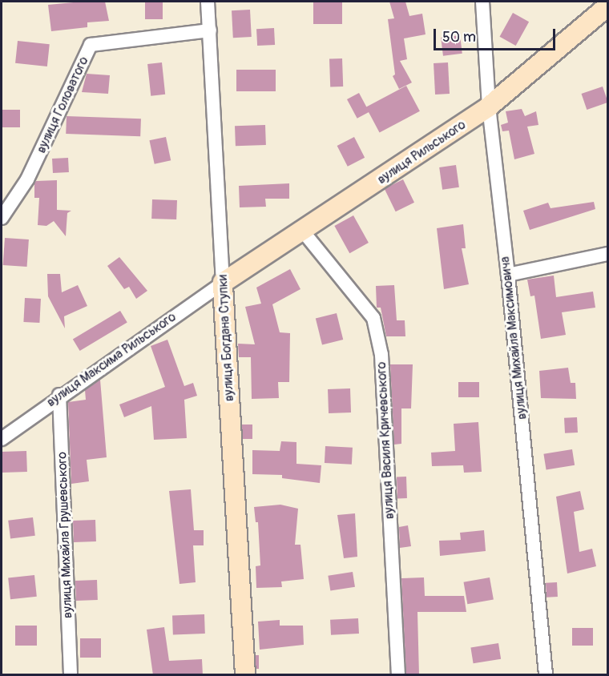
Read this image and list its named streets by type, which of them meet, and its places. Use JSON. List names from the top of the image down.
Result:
{
  "streets": {
    "street": [
      "вулиця Головатого",
      "вулиця Рильського",
      "вулиця Богдана Ступки",
      "вулиця Михайла Максимовича",
      "вулиця Максима Рильського",
      "вулиця Василя Кричевського",
      "вулиця Михайла Грушевського"
    ]
  },
  "crossings": [
    ["вулиця Головатого", "вулиця Богдана Ступки"],
    ["вулиця Рильського", "вулиця Богдана Ступки"],
    ["вулиця Рильського", "вулиця Михайла Максимовича"],
    ["вулиця Рильського", "вулиця Максима Рильського"],
    ["вулиця Рильського", "вулиця Василя Кричевського"],
    ["вулиця Богдана Ступки", "вулиця Максима Рильського"],
    ["вулиця Максима Рильського", "вулиця Михайла Грушевського"]
  ],
  "scale_bar": "50 m"
}
